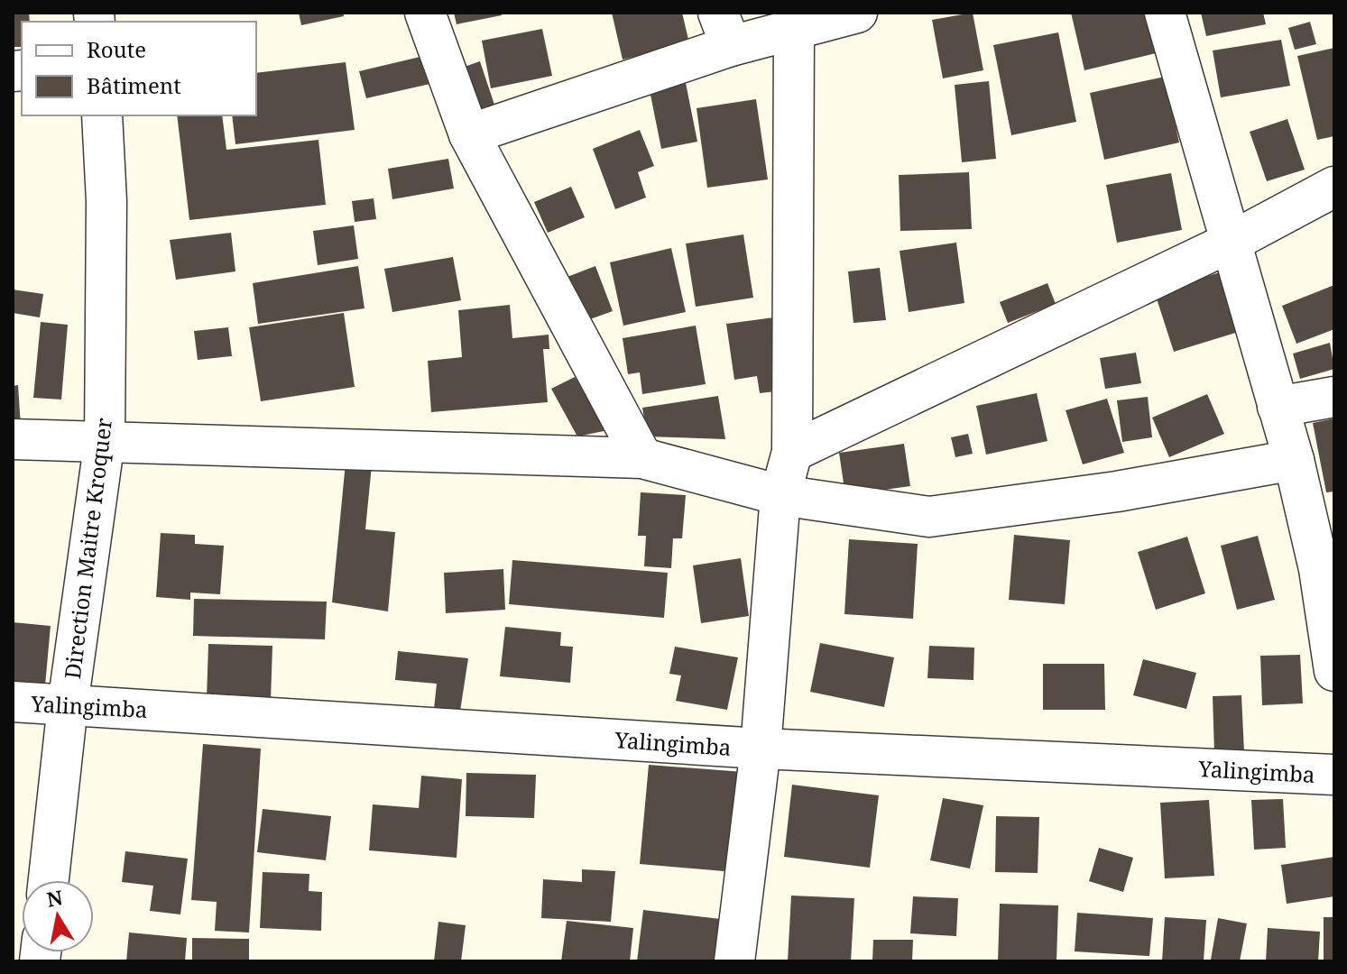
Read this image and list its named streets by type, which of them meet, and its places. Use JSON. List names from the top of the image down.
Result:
{
  "streets": {
    "street": ["Direction Maitre Kroquer", "Yalingimba"]
  },
  "crossings": [
    ["Direction Maitre Kroquer", "Yalingimba"]
  ],
  "legend": ["Route", "Bâtiment"],
  "north": "top"
}
